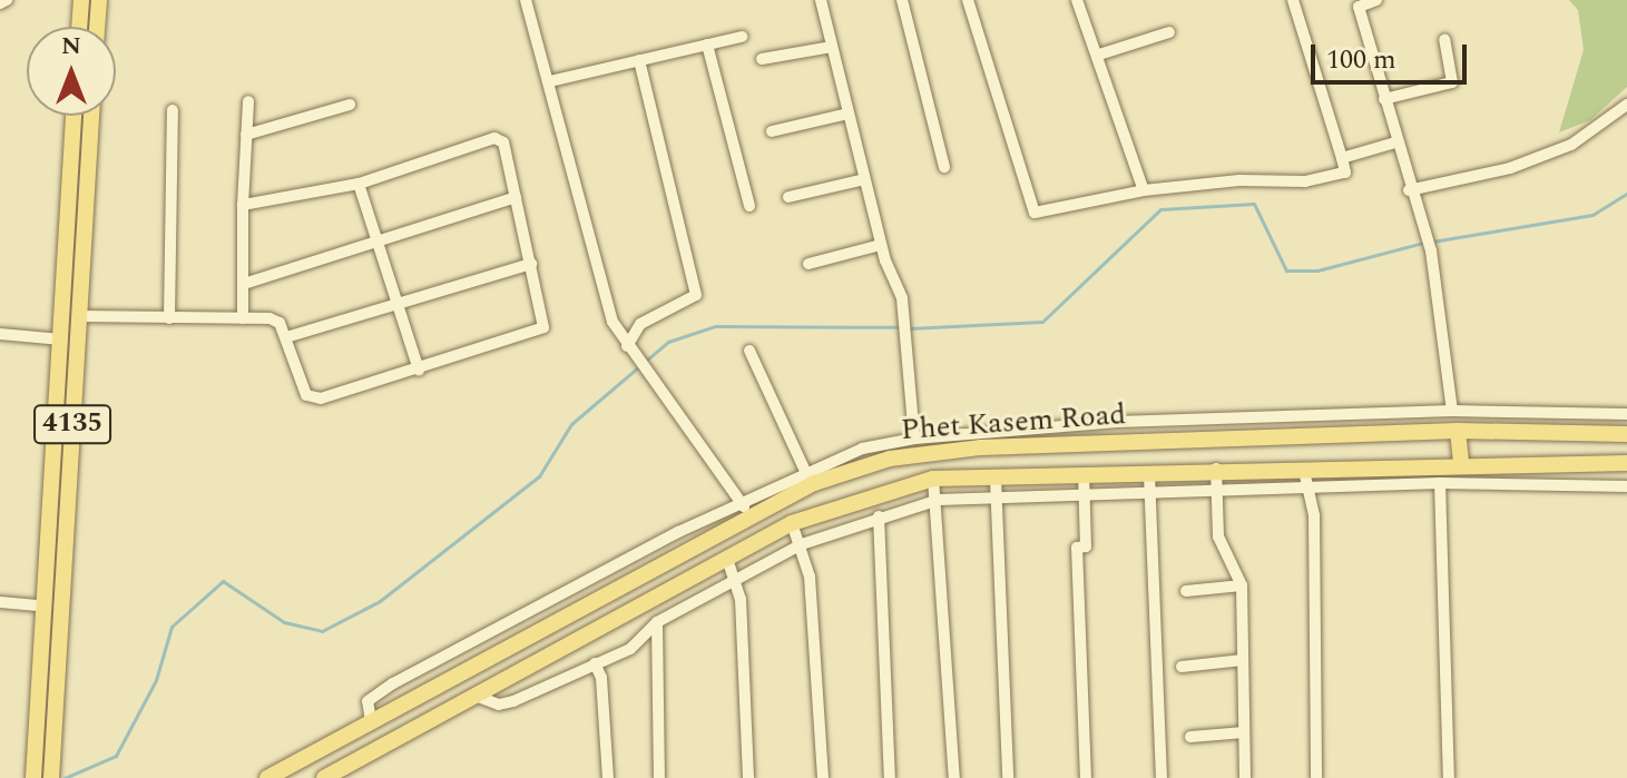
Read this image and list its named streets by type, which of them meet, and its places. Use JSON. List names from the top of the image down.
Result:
{
  "streets": {
    "main road": ["Phet Kasem Road", "4135"]
  },
  "scale_bar": "100 m",
  "north": "top"
}
